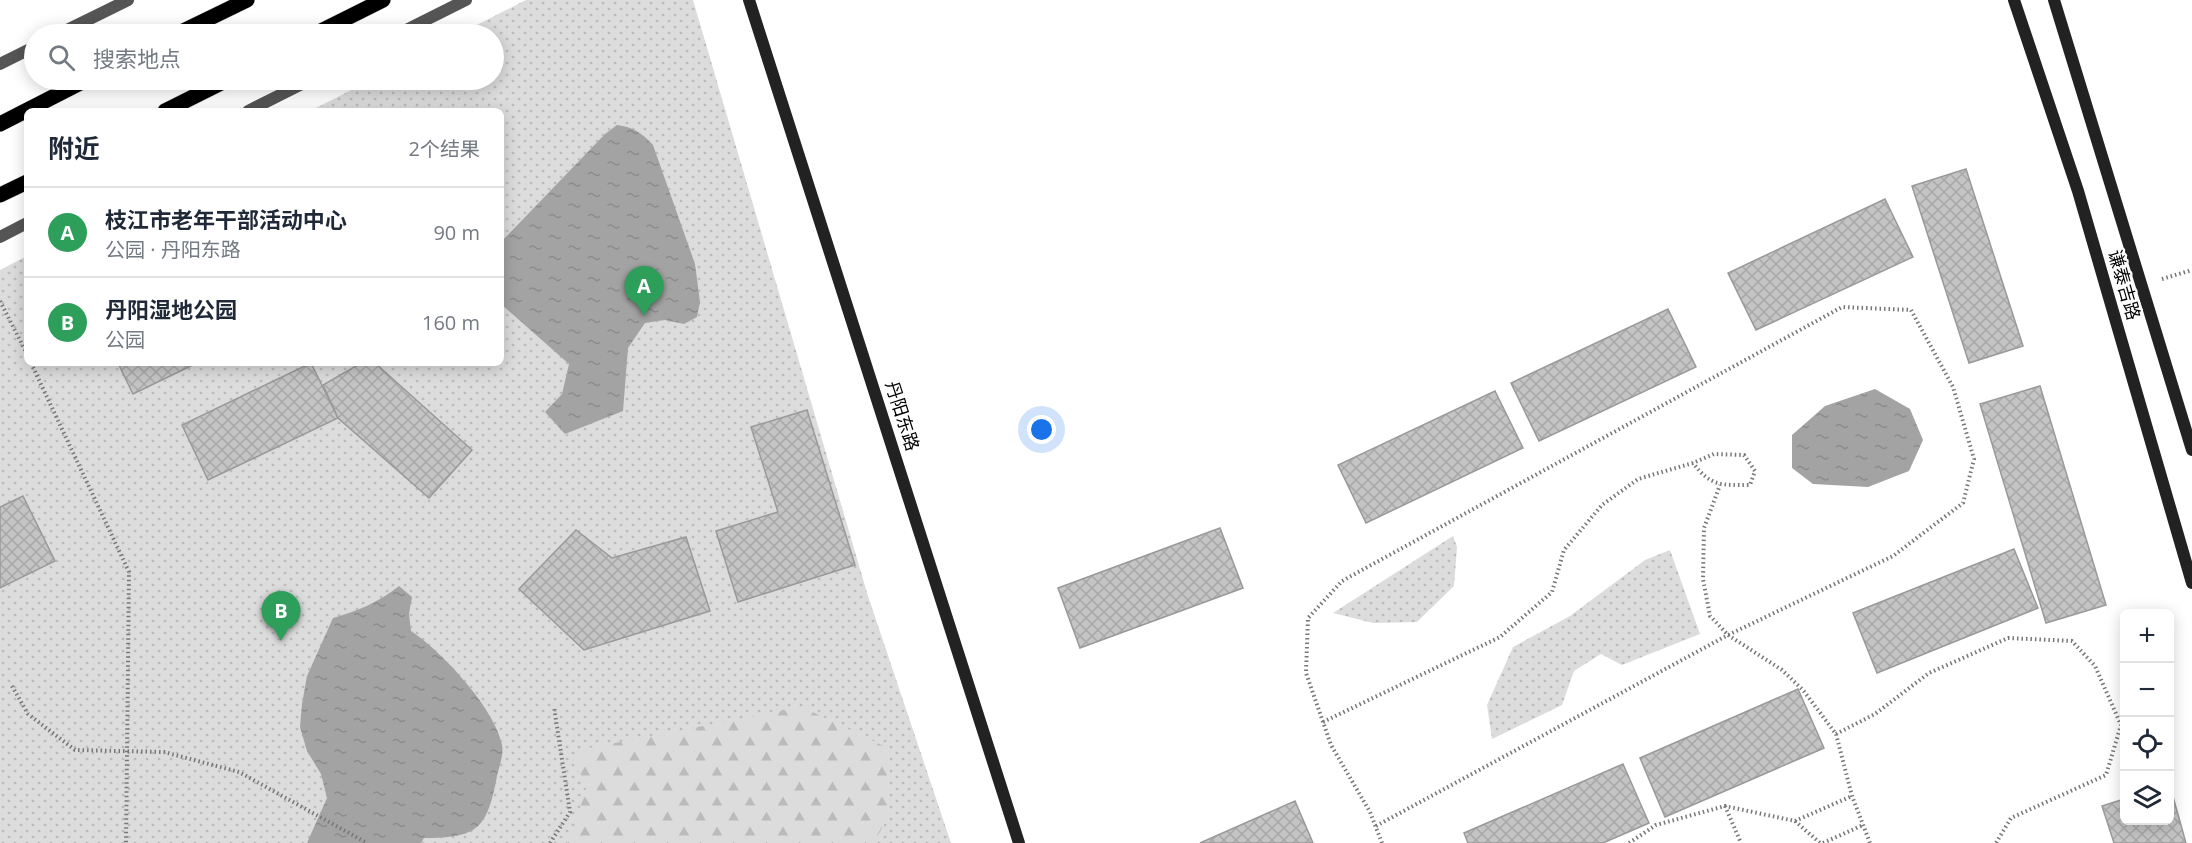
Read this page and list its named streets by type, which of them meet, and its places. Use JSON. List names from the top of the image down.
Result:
{
  "streets": {
    "street": ["谦泰吉路", "丹阳东路"]
  },
  "page": {
    "search": "搜索地点",
    "heading": ["附近", "2个结果"],
    "list": [
      {
        "mark": "A",
        "name": "枝江市老年干部活动中心",
        "note": "公园 · 丹阳东路",
        "value": "90 m"
      },
      {
        "mark": "B",
        "name": "丹阳湿地公园",
        "note": "公园",
        "value": "160 m"
      }
    ],
    "pins": ["A", "B"],
    "map_buttons": ["+", "−"]
  }
}
